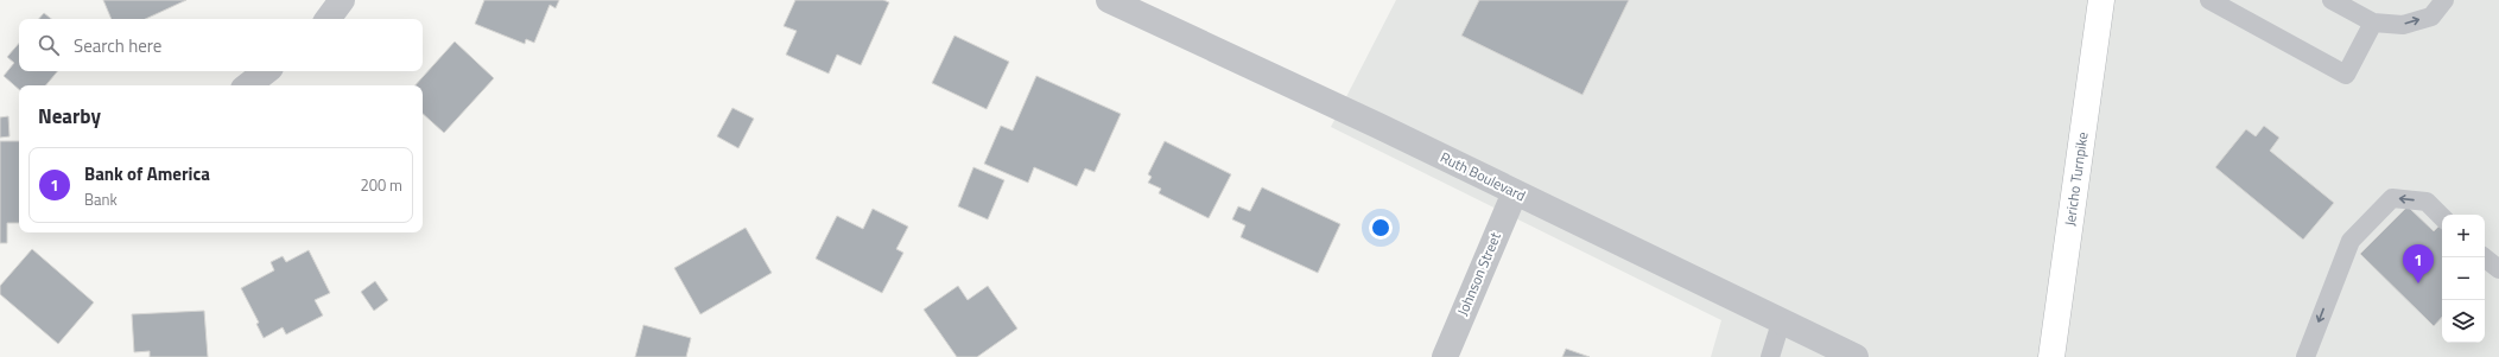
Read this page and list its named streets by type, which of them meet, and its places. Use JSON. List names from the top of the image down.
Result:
{
  "streets": {
    "main road": ["Jericho Turnpike"],
    "street": ["Ruth Boulevard", "Johnson Street"]
  },
  "crossings": [
    ["Ruth Boulevard", "Johnson Street"]
  ],
  "page": {
    "search": "Search here",
    "heading": "Nearby",
    "list": [
      {
        "mark": "1",
        "name": "Bank of America",
        "note": "Bank",
        "value": "200 m"
      }
    ],
    "map_buttons": ["+", "−"],
    "pins": "1"
  }
}
